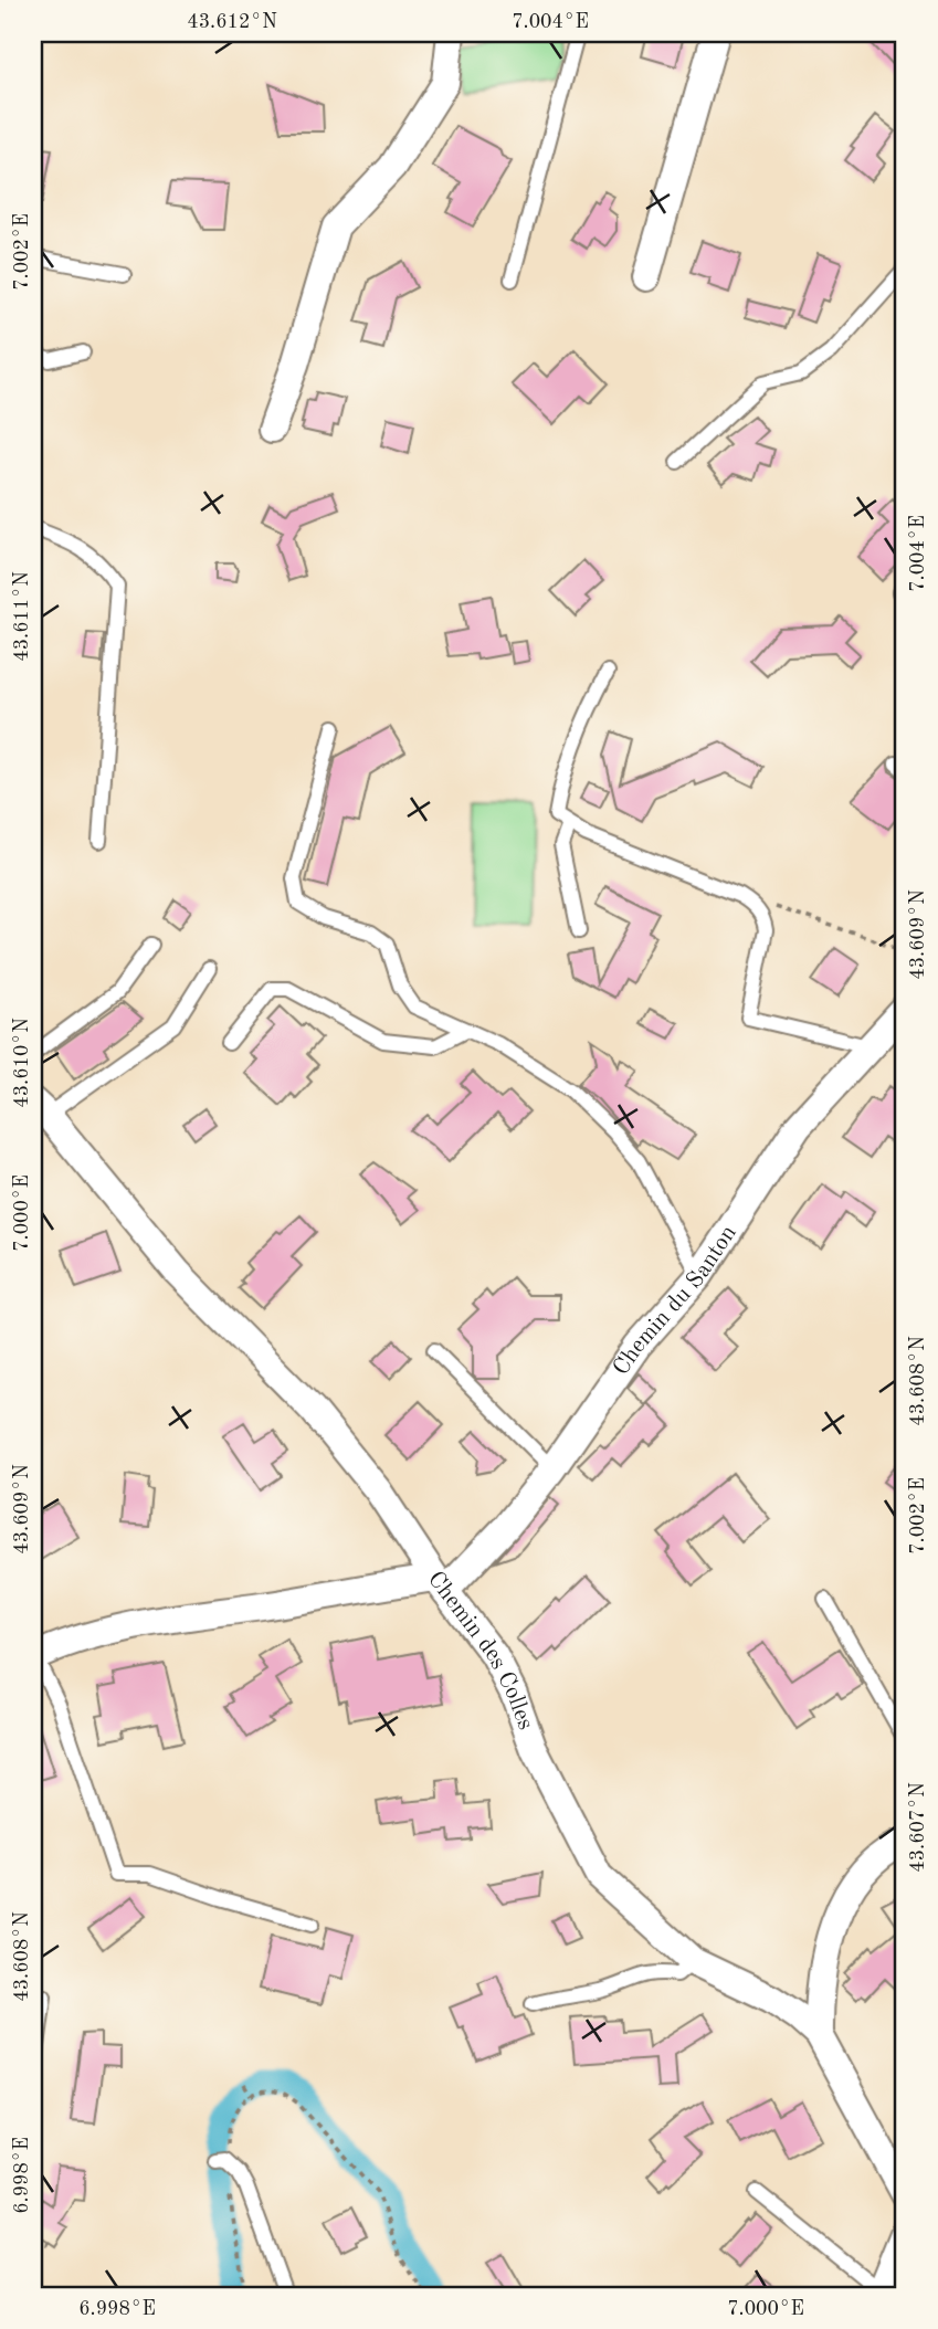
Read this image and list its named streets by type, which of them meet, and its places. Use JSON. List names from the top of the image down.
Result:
{
  "streets": {
    "street": ["Chemin du Santon", "Chemin des Colles"]
  },
  "crossings": [
    ["Chemin du Santon", "Chemin des Colles"]
  ],
  "coordinates": [
    "43.612°N",
    "7.004°E",
    "7.002°E",
    "43.611°N",
    "43.609°N",
    "43.610°N",
    "7.000°E",
    "43.608°N",
    "43.607°N",
    "6.998°E"
  ]
}
